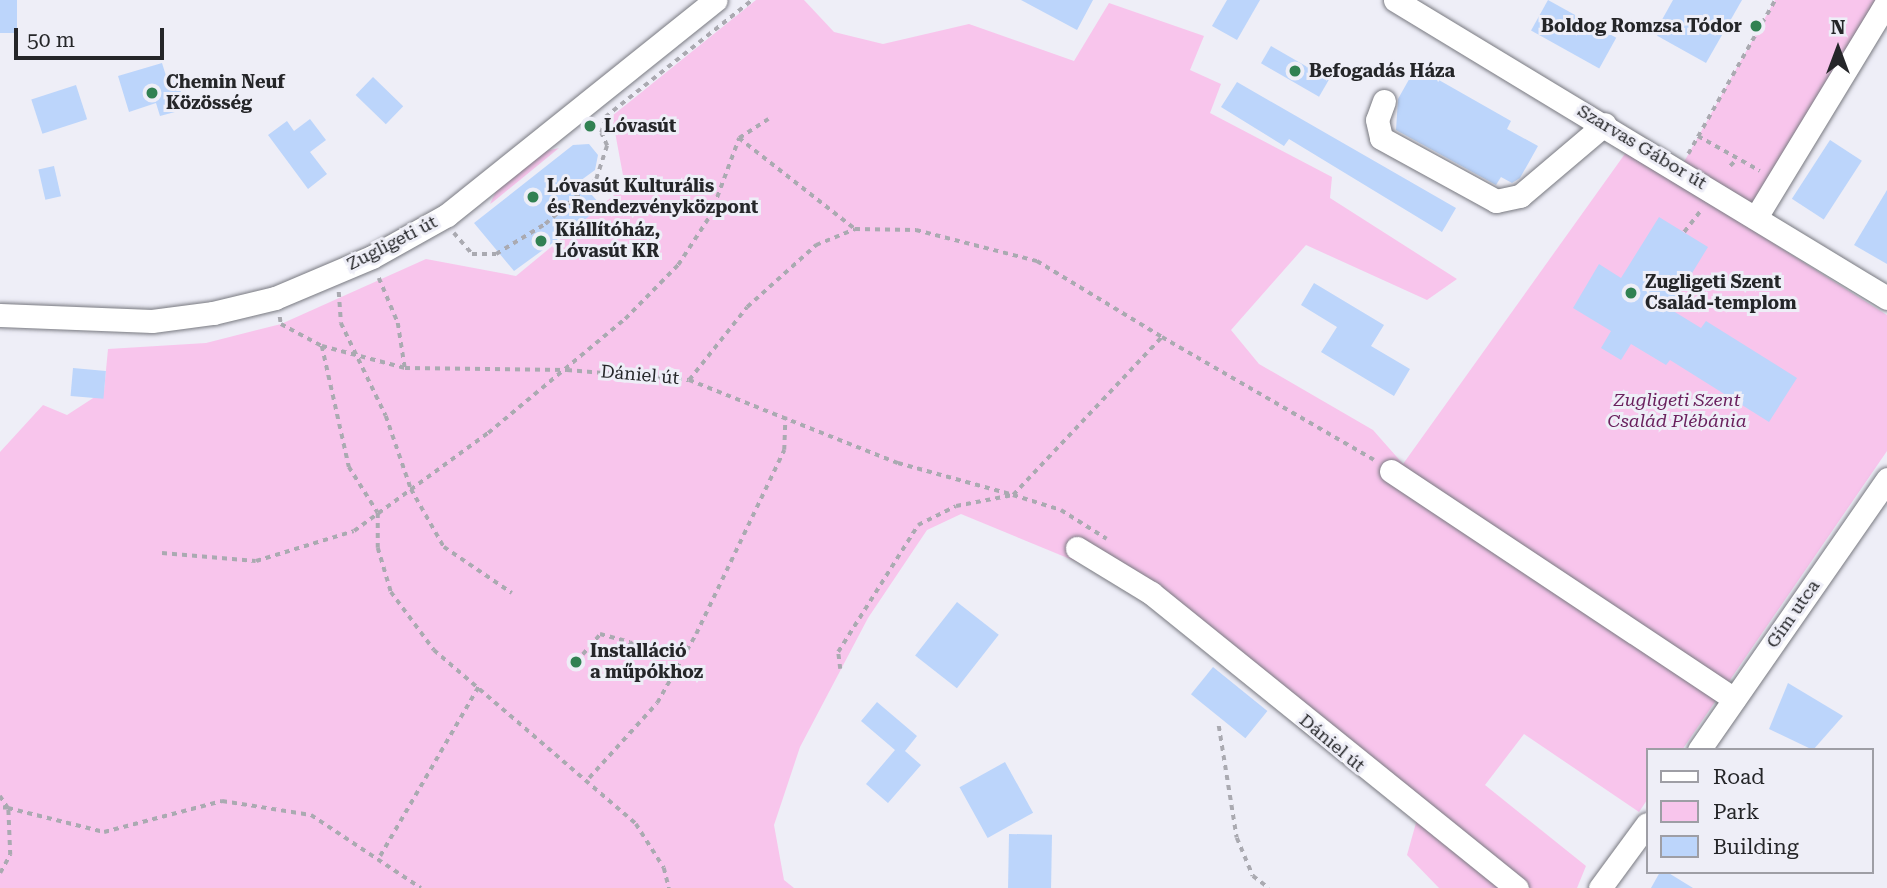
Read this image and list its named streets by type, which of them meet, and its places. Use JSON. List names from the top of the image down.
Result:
{
  "streets": {
    "street": [
      "Szarvas Gábor út",
      "Zugligeti út",
      "Dániel út",
      "Gím utca"
    ]
  },
  "crossings": [
    ["Zugligeti út", "Dániel út"]
  ],
  "parks": ["Zugligeti Szent Család Plébánia"],
  "places": [
    "Boldog Romzsa Tódor",
    "Befogadás Háza",
    "Chemin Neuf Közösség",
    "Lóvasút",
    "Lóvasút Kulturális és Rendezvényközpont",
    "Kiállítóház, Lóvasút KR",
    "Zugligeti Szent Család-templom",
    "Installáció a műpókhoz"
  ],
  "legend": ["Road", "Park", "Building"],
  "scale_bar": "50 m",
  "north": "top"
}
